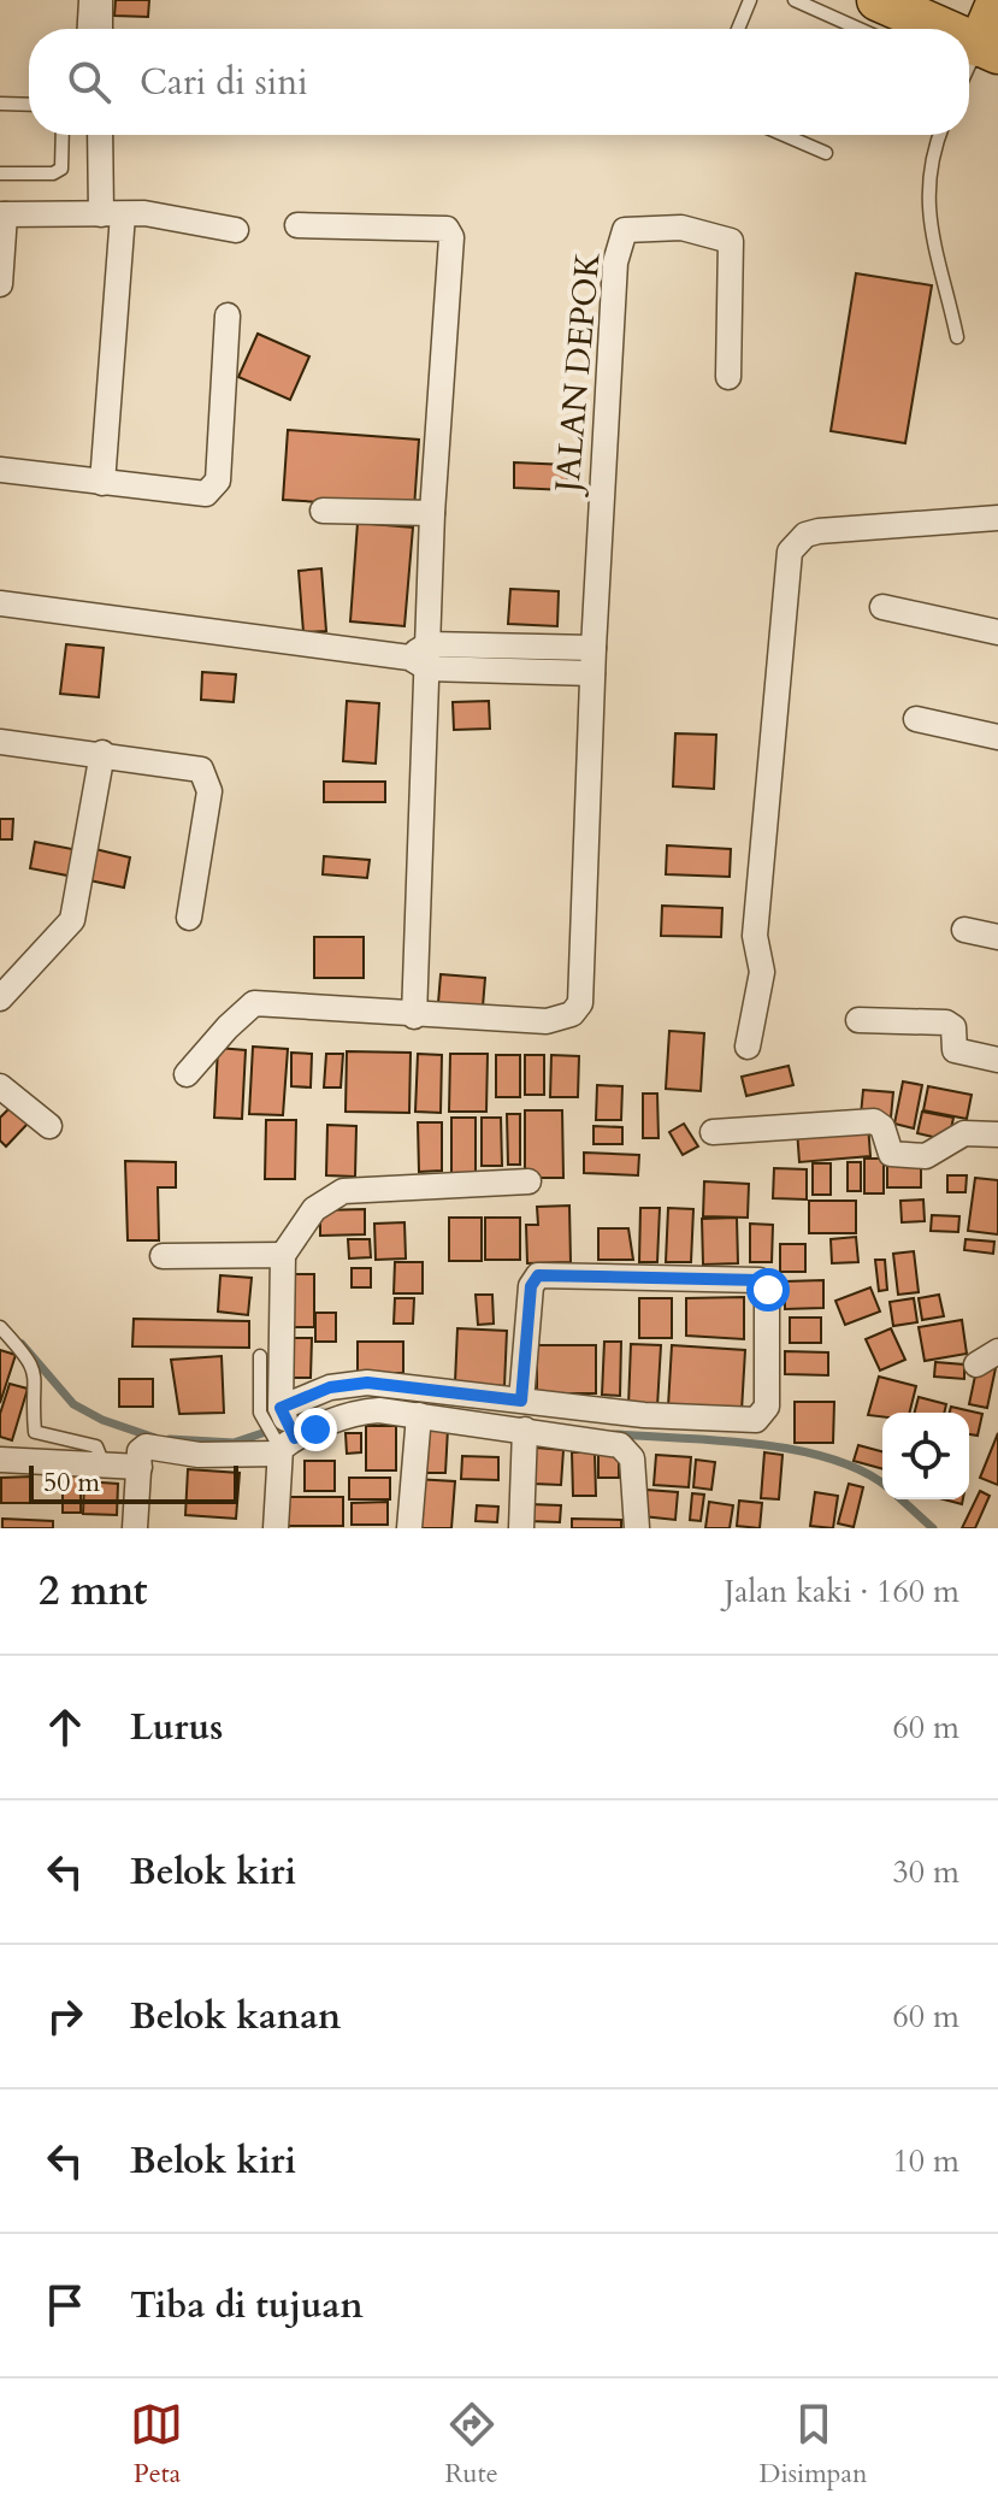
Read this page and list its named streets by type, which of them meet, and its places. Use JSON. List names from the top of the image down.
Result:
{
  "streets": {
    "street": ["JALAN DEPOK"]
  },
  "scale_bar": "50 m",
  "page": {
    "search": "Cari di sini",
    "scale": "50 m",
    "heading": ["2 mnt", "Jalan kaki · 160 m"],
    "list": [
      ["Lurus", "60 m"],
      ["Belok kiri", "30 m"],
      ["Belok kanan", "60 m"],
      ["Belok kiri", "10 m"],
      "Tiba di tujuan"
    ],
    "nav": ["Peta", "Rute", "Disimpan"]
  }
}
